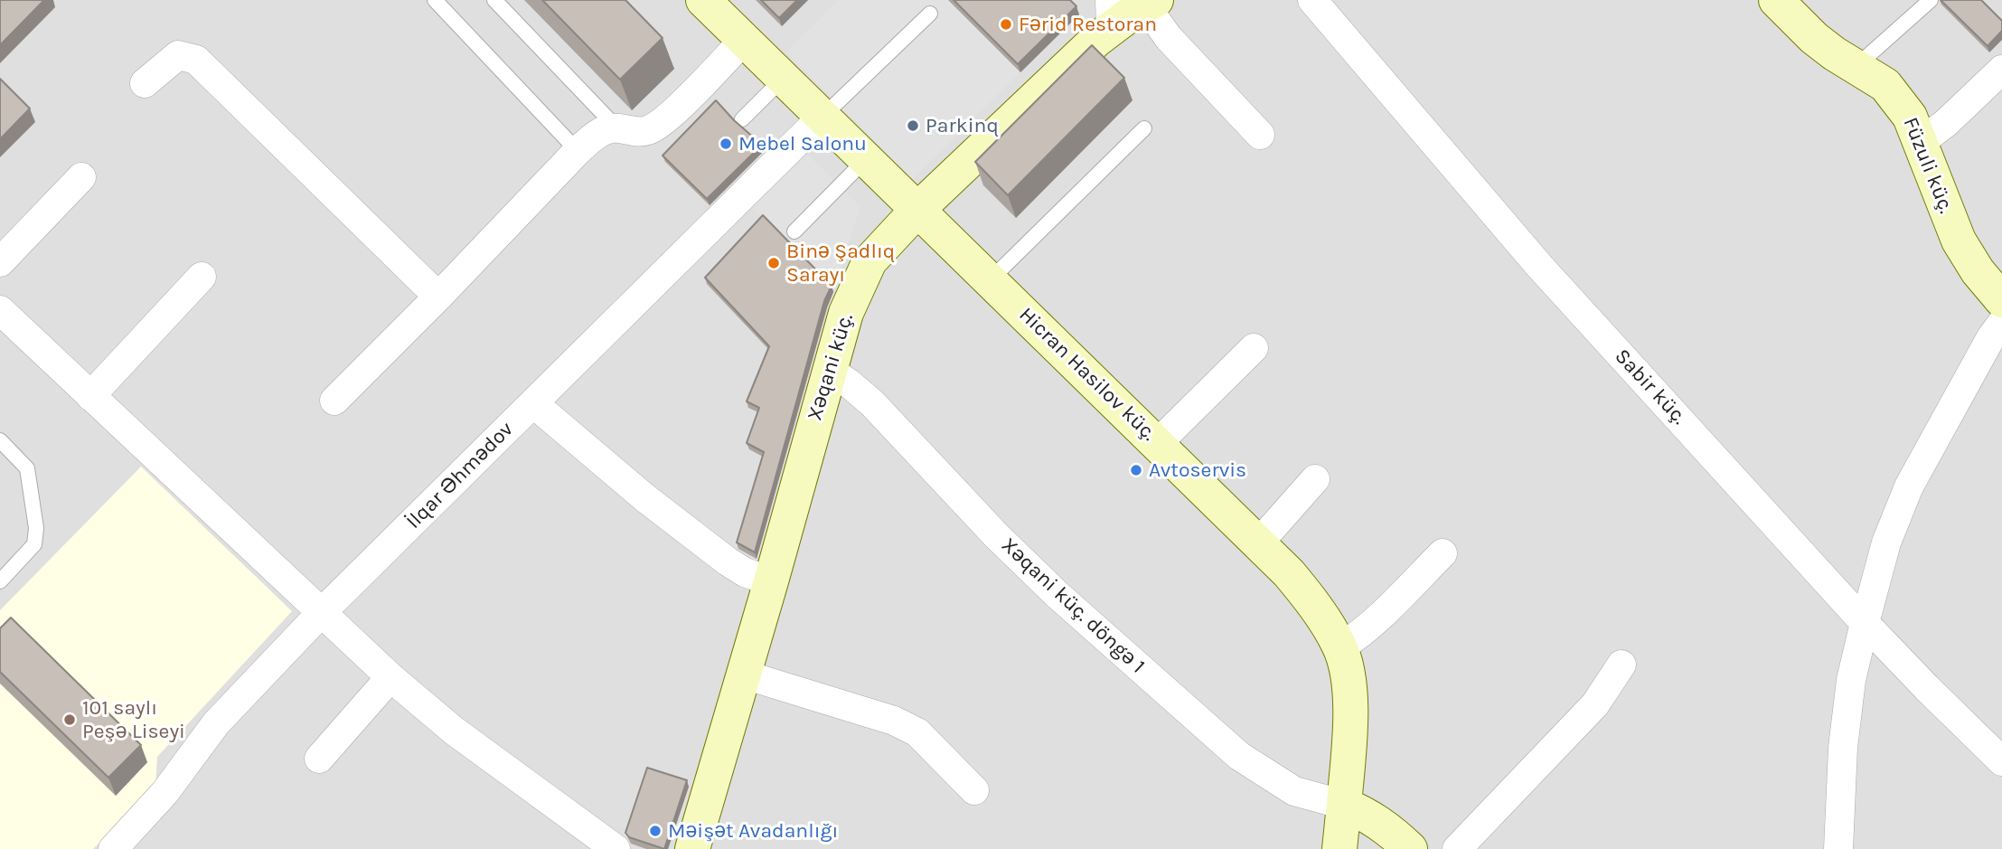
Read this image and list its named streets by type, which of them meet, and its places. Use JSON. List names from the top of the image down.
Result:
{
  "streets": {
    "street": [
      "Füzuli küç.",
      "Xəqani küç.",
      "Hicran Hasilov küç.",
      "Sabir küç.",
      "İlqar Əhmədov",
      "Xəqani küç. döngə 1"
    ]
  },
  "crossings": [
    ["Xəqani küç.", "Hicran Hasilov küç."],
    ["Xəqani küç.", "Xəqani küç. döngə 1"],
    ["Hicran Hasilov küç.", "İlqar Əhmədov"],
    ["Hicran Hasilov küç.", "Xəqani küç. döngə 1"]
  ],
  "places": [
    "Fərid Restoran",
    "Parkinq",
    "Mebel Salonu",
    "Binə Şadlıq Sarayı",
    "Avtoservis",
    "101 saylı Peşə Liseyi",
    "Məişət Avadanlığı"
  ]
}
